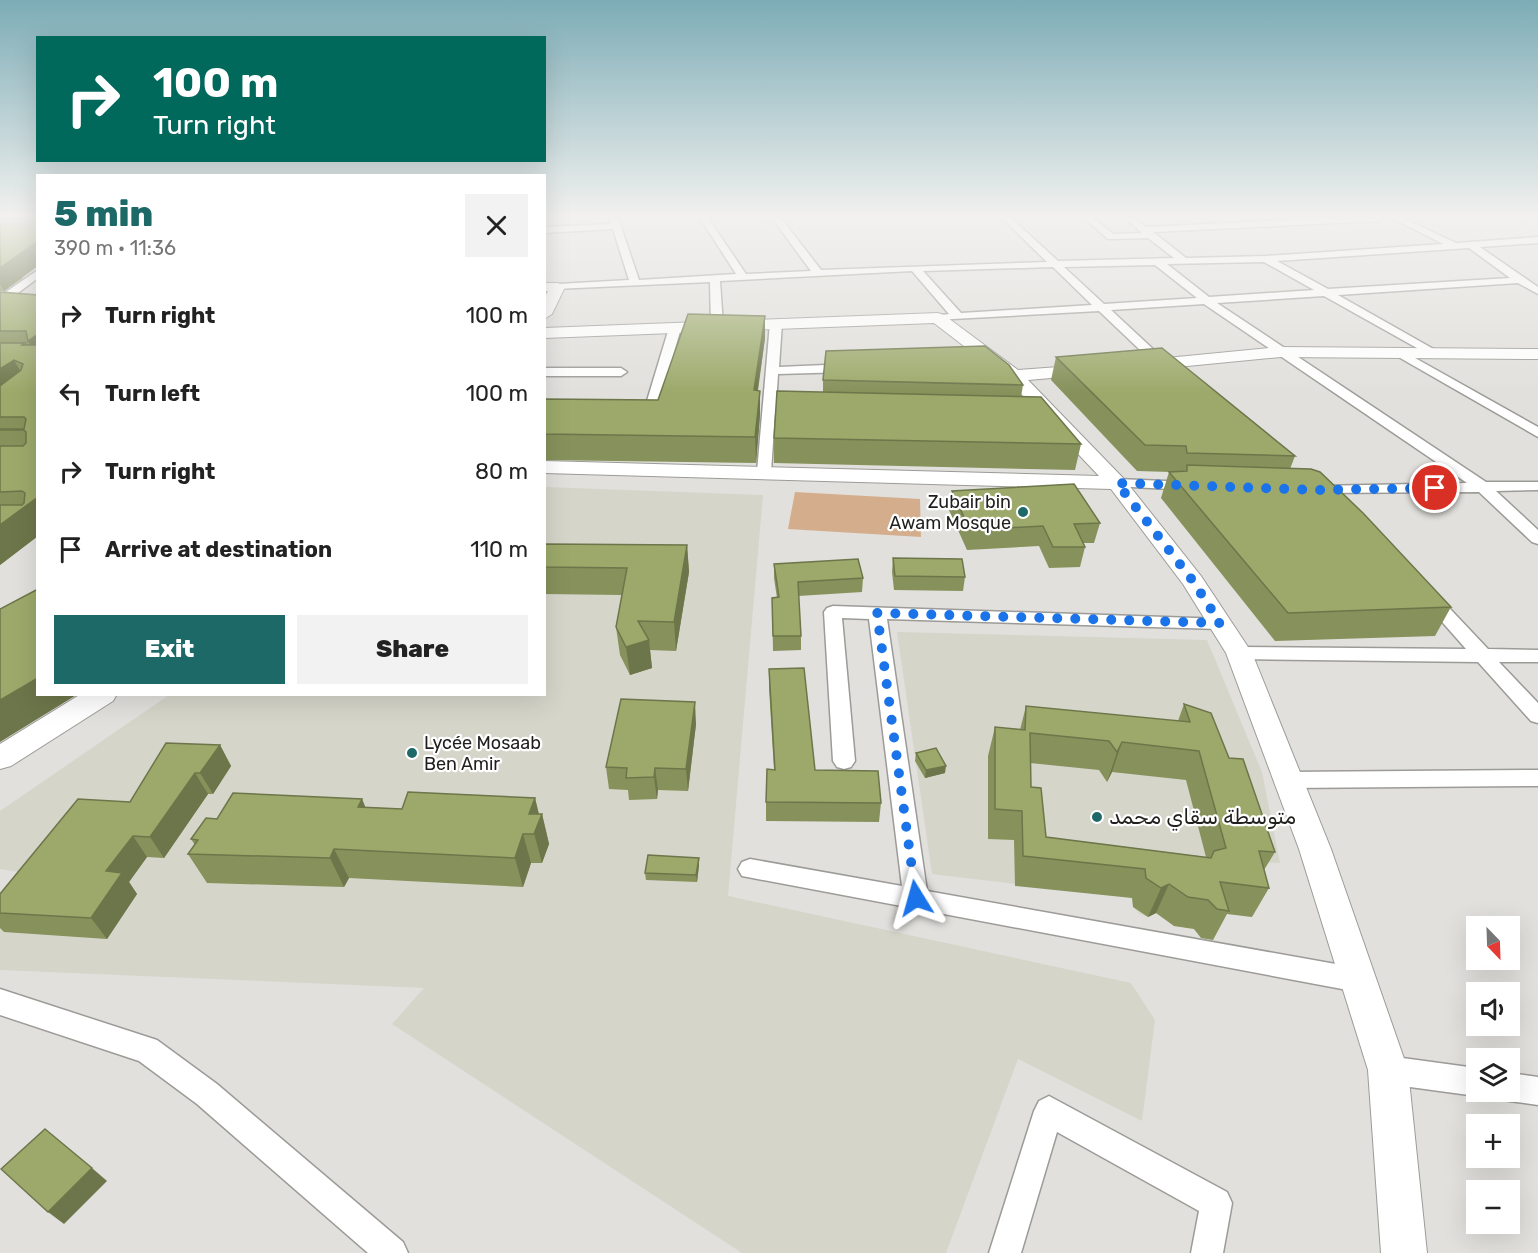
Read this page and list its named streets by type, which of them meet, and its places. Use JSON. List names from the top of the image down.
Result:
{
  "places": ["Zubair bin Awam Mosque", "Lycée Mosaab Ben Amir", "متوسطة سقاي محمد"],
  "north": "bottom right",
  "page": {
    "turn": ["100 m", "Turn right"],
    "heading": ["5 min", "390 m · 11:36"],
    "list": [
      {
        "name": "Turn right",
        "value": "100 m"
      },
      {
        "name": "Turn left",
        "value": "100 m"
      },
      {
        "name": "Turn right",
        "value": "80 m"
      },
      {
        "name": "Arrive at destination",
        "value": "110 m"
      }
    ],
    "buttons": ["Exit", "Share"],
    "map_buttons": ["+", "−"]
  }
}
